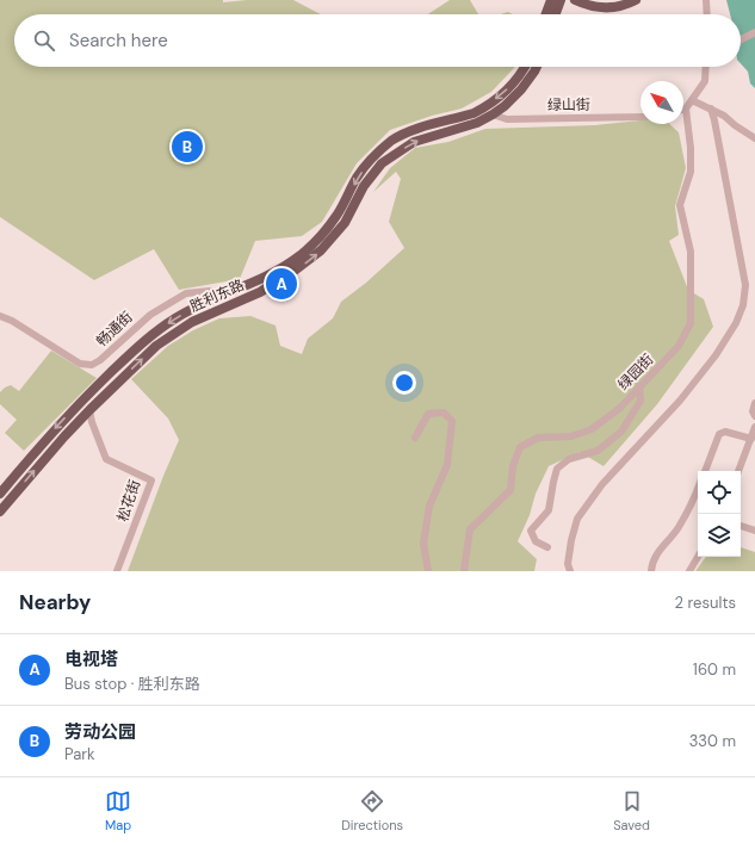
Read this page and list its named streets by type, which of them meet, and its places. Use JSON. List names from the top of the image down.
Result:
{
  "streets": {
    "main road": ["胜利东路"],
    "street": [
      "绿山街",
      "畅通街",
      "绿园街",
      "松花街"
    ]
  },
  "crossings": [
    ["绿山街", "胜利东路"],
    ["胜利东路", "松花街"]
  ],
  "north": "top left",
  "page": {
    "search": "Search here",
    "pins": ["B", "A"],
    "heading": ["Nearby", "2 results"],
    "list": [
      {
        "mark": "A",
        "name": "电视塔",
        "note": "Bus stop · 胜利东路",
        "value": "160 m"
      },
      {
        "mark": "B",
        "name": "劳动公园",
        "note": "Park",
        "value": "330 m"
      }
    ],
    "nav": ["Map", "Directions", "Saved"]
  }
}
